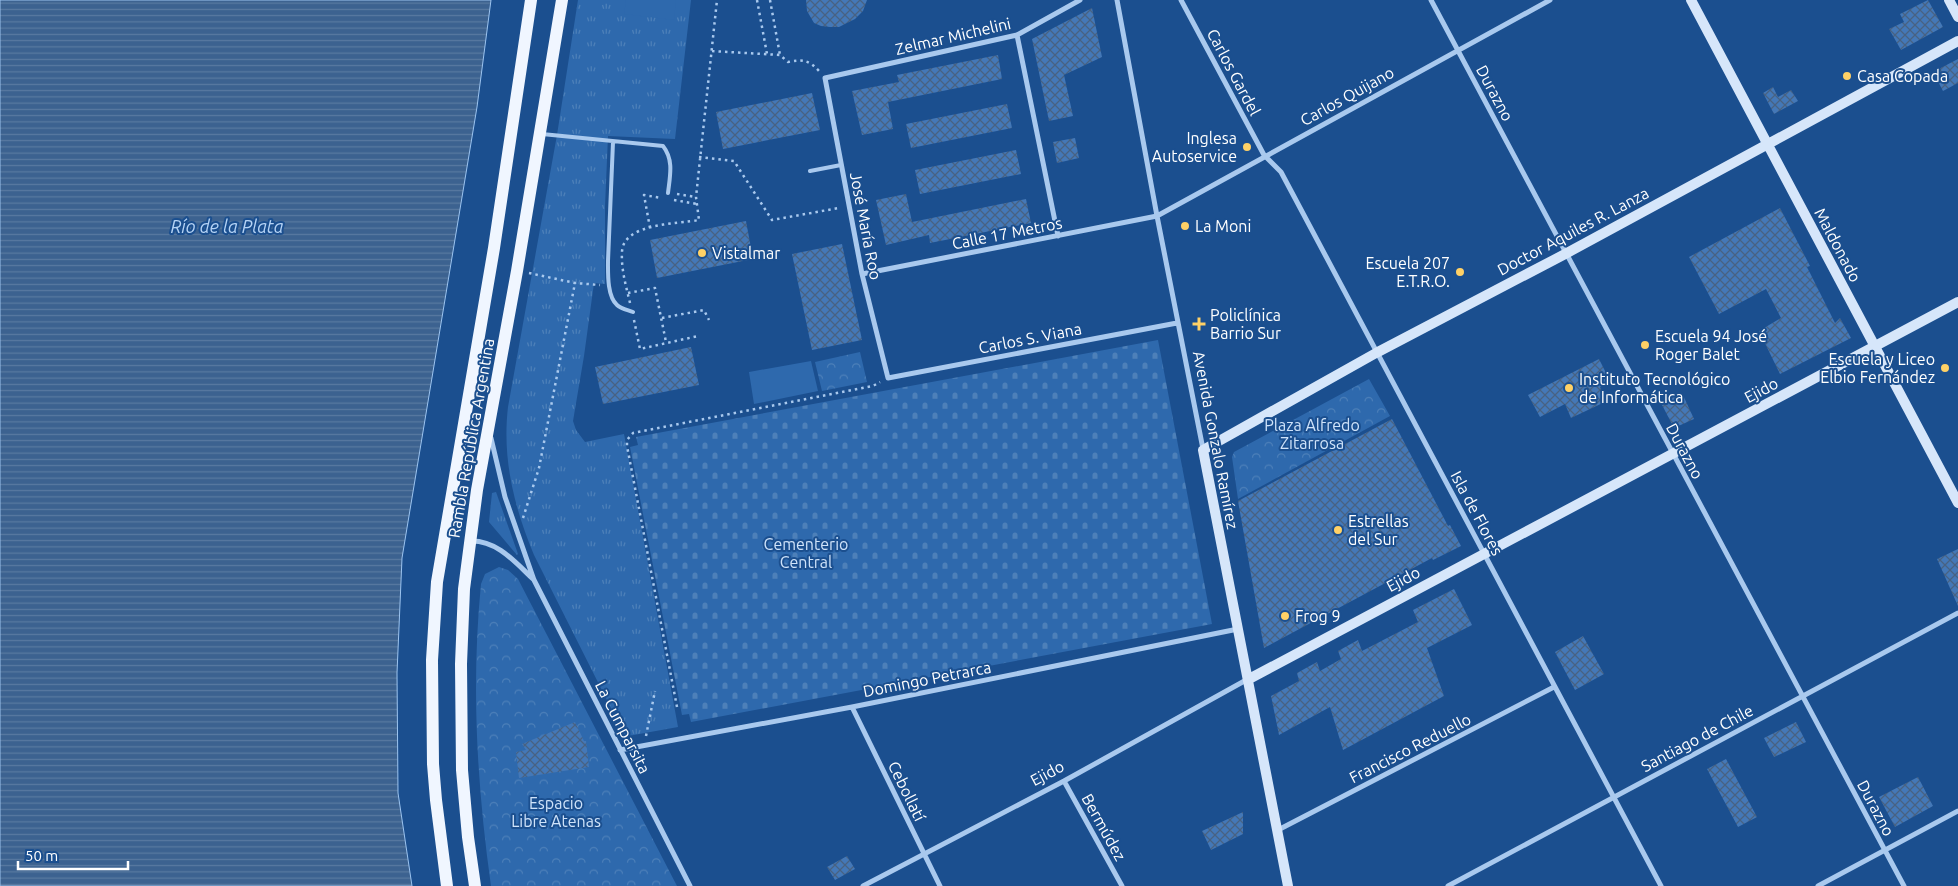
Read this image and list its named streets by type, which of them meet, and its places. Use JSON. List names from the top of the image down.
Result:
{
  "streets": {
    "main road": ["Rambla República Argentina"],
    "street": [
      "Zelmar Michelini",
      "Carlos Gardel",
      "Durazno",
      "Carlos Quijano",
      "José María Roo",
      "Doctor Aquiles R. Lanza",
      "Calle 17 Metros",
      "Maldonado",
      "Carlos S. Viana",
      "Ejido",
      "Avenida Gonzalo Ramírez",
      "Isla de Flores",
      "Domingo Petrarca",
      "La Cumparsita",
      "Santiago de Chile",
      "Francisco Reduello",
      "Cebollatí",
      "Bermúdez"
    ]
  },
  "crossings": [
    ["Zelmar Michelini", "José María Roo"],
    ["Carlos Gardel", "Carlos Quijano"],
    ["Carlos Gardel", "Isla de Flores"],
    ["Durazno", "Carlos Quijano"],
    ["Durazno", "Doctor Aquiles R. Lanza"],
    ["Durazno", "Ejido"],
    ["Durazno", "Santiago de Chile"],
    ["Carlos Quijano", "Calle 17 Metros"],
    ["Carlos Quijano", "Avenida Gonzalo Ramírez"],
    ["Carlos Quijano", "Isla de Flores"],
    ["José María Roo", "Calle 17 Metros"],
    ["José María Roo", "Carlos S. Viana"],
    ["Doctor Aquiles R. Lanza", "Maldonado"],
    ["Doctor Aquiles R. Lanza", "Avenida Gonzalo Ramírez"],
    ["Doctor Aquiles R. Lanza", "Isla de Flores"],
    ["Calle 17 Metros", "Avenida Gonzalo Ramírez"],
    ["Maldonado", "Ejido"],
    ["Carlos S. Viana", "Avenida Gonzalo Ramírez"],
    ["Ejido", "Avenida Gonzalo Ramírez"],
    ["Ejido", "Isla de Flores"],
    ["Ejido", "Cebollatí"],
    ["Ejido", "Bermúdez"],
    ["Rambla República Argentina", "La Cumparsita"],
    ["Avenida Gonzalo Ramírez", "Domingo Petrarca"],
    ["Avenida Gonzalo Ramírez", "Francisco Reduello"],
    ["Isla de Flores", "Santiago de Chile"],
    ["Isla de Flores", "Francisco Reduello"],
    ["Domingo Petrarca", "La Cumparsita"],
    ["Domingo Petrarca", "Cebollatí"]
  ],
  "water": ["Río de la Plata"],
  "parks": ["Plaza Alfredo Zitarrosa", "Cementerio Central", "Espacio Libre Atenas"],
  "places": {
    "other": [
      "Casa Copada",
      "Inglesa Autoservice",
      "La Moni",
      "Vistalmar",
      "Escuela 207 E.T.R.O.",
      "Escuela 94 José Roger Balet",
      "Escuela y Liceo Elbio Fernández",
      "Instituto Tecnológico de Informática",
      "Estrellas del Sur",
      "Frog 9"
    ],
    "health": ["Policlínica Barrio Sur"]
  },
  "scale_bar": "50 m"
}
